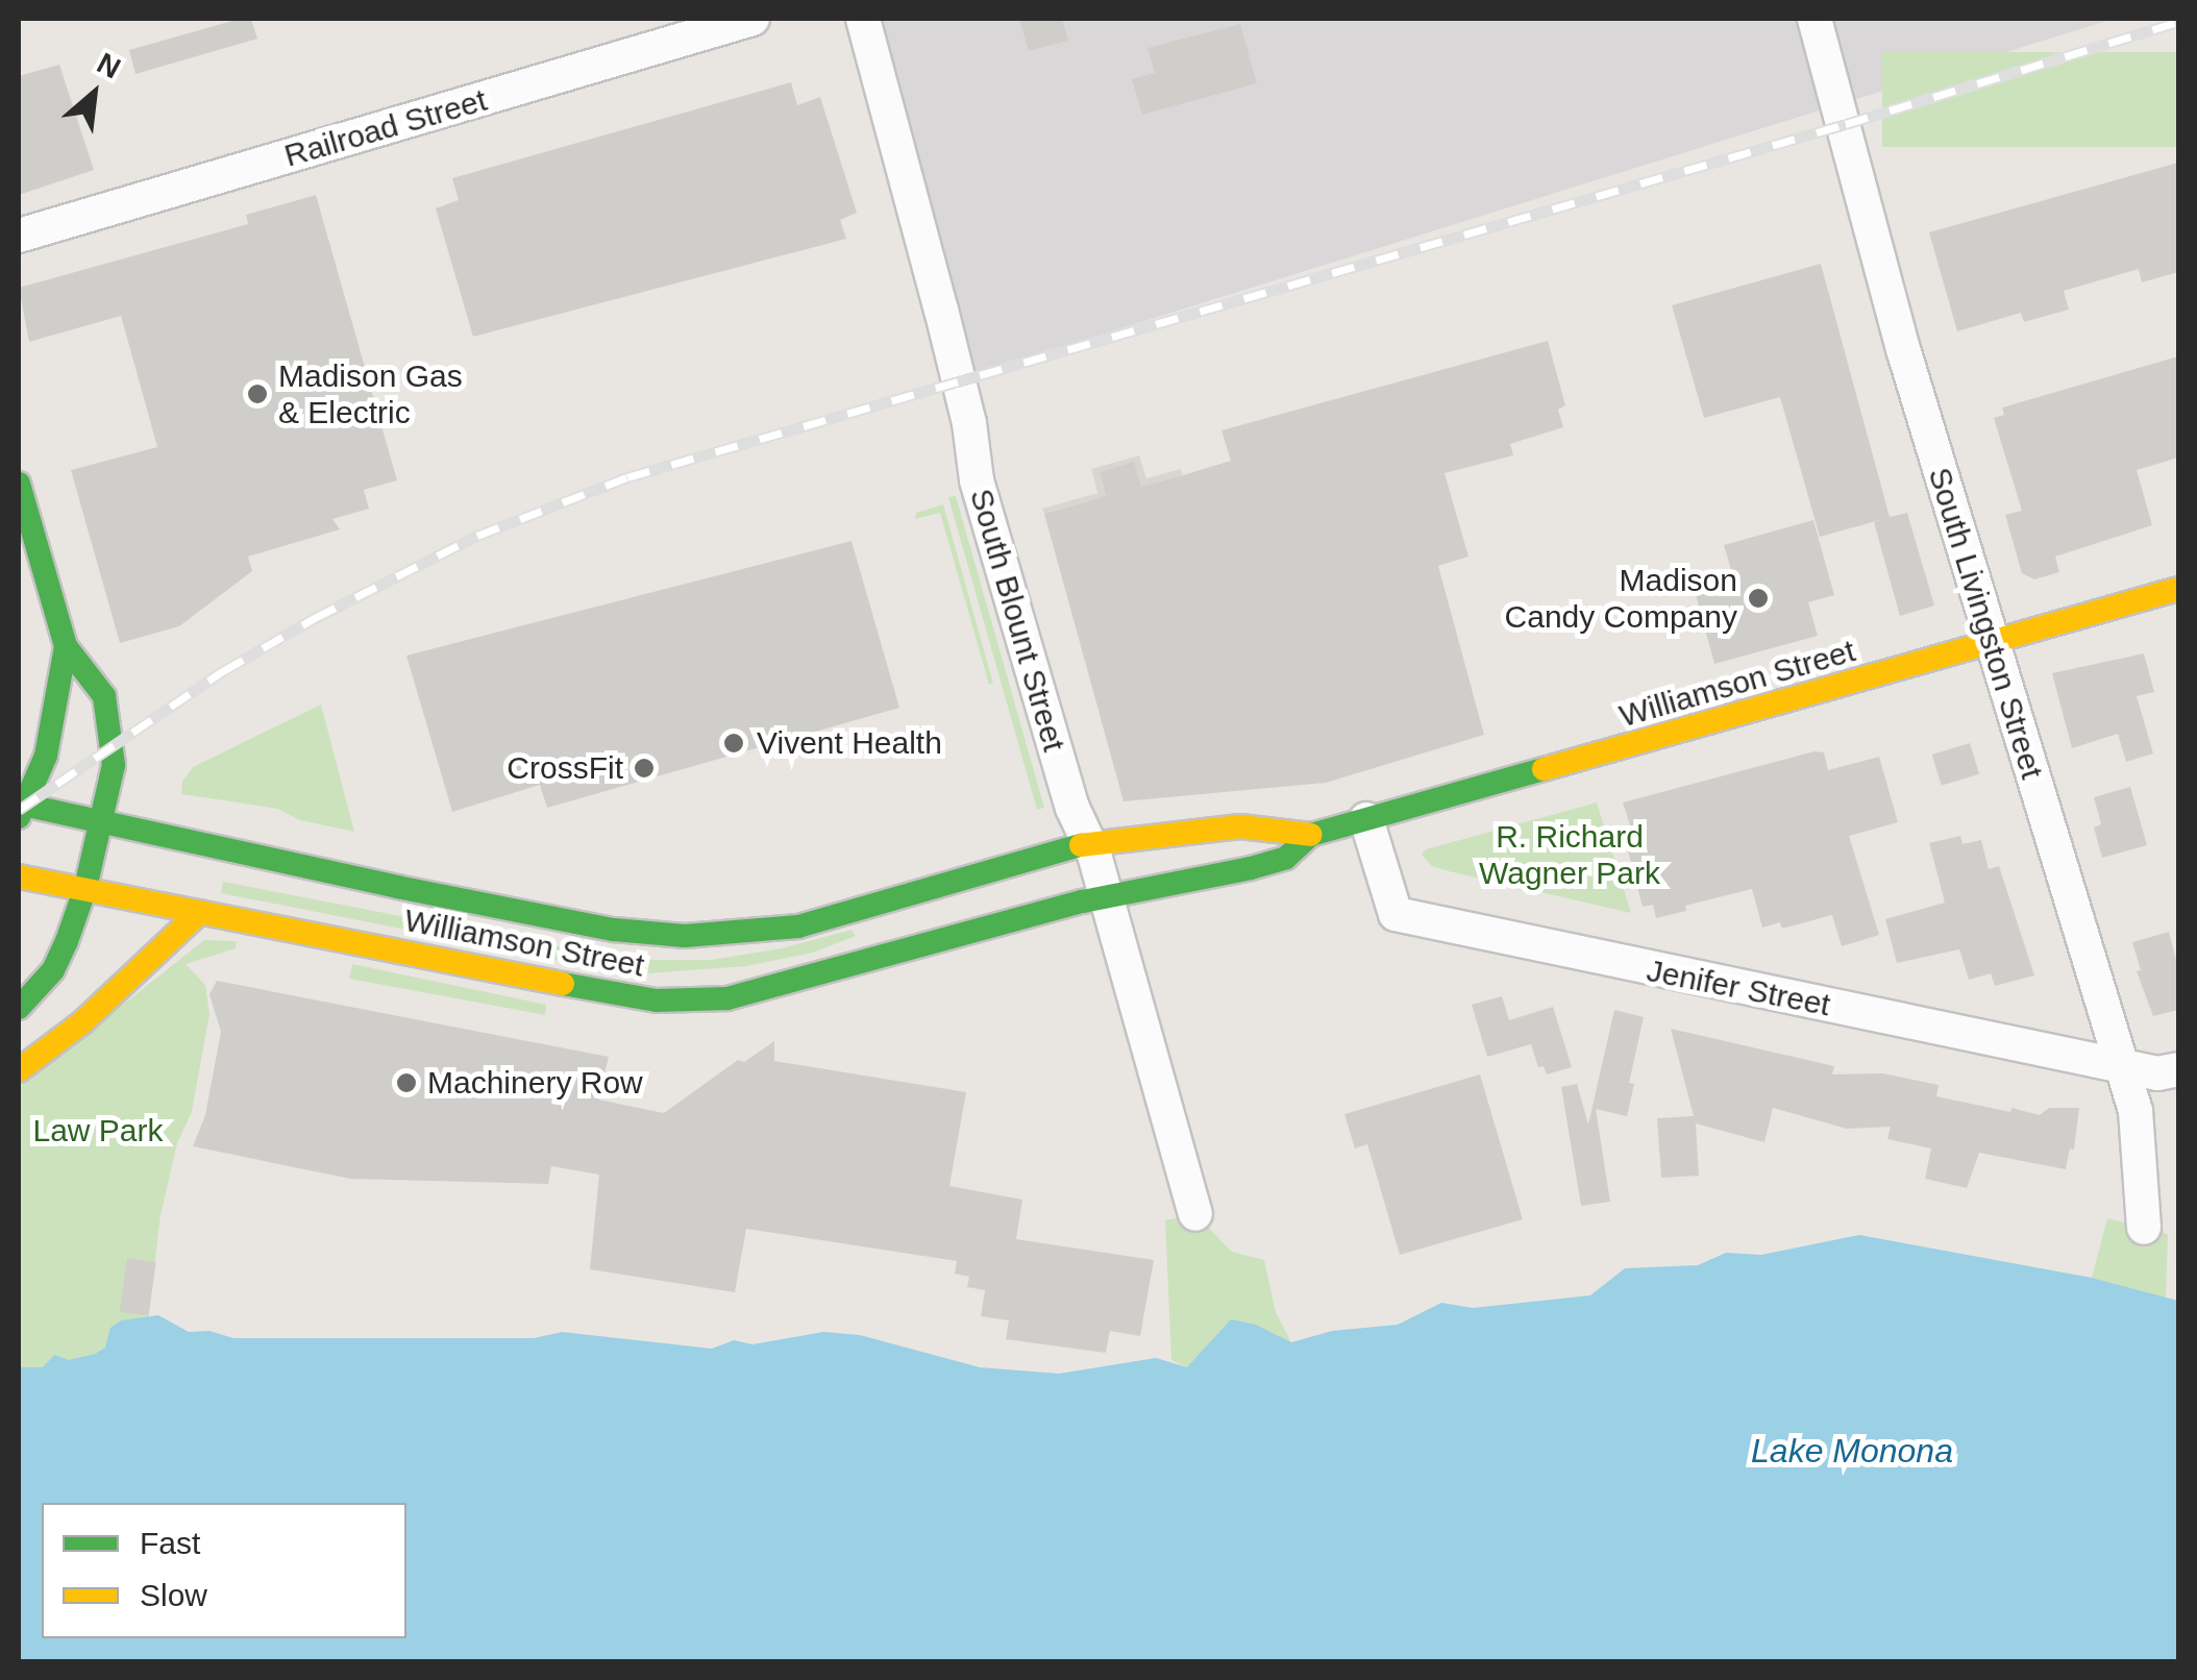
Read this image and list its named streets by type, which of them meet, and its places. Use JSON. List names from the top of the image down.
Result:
{
  "streets": {
    "street": [
      "Railroad Street",
      "South Blount Street",
      "South Livingston Street",
      "Williamson Street",
      "Jenifer Street"
    ]
  },
  "crossings": [
    ["South Blount Street", "Williamson Street"],
    ["South Livingston Street", "Williamson Street"],
    ["South Livingston Street", "Jenifer Street"],
    ["Williamson Street", "Jenifer Street"]
  ],
  "water": ["Lake Monona"],
  "parks": ["R. Richard Wagner Park", "Law Park"],
  "places": [
    "Madison Gas & Electric",
    "Madison Candy Company",
    "Vivent Health",
    "CrossFit",
    "Machinery Row"
  ],
  "legend": ["Fast", "Slow"],
  "north": "top right"
}
